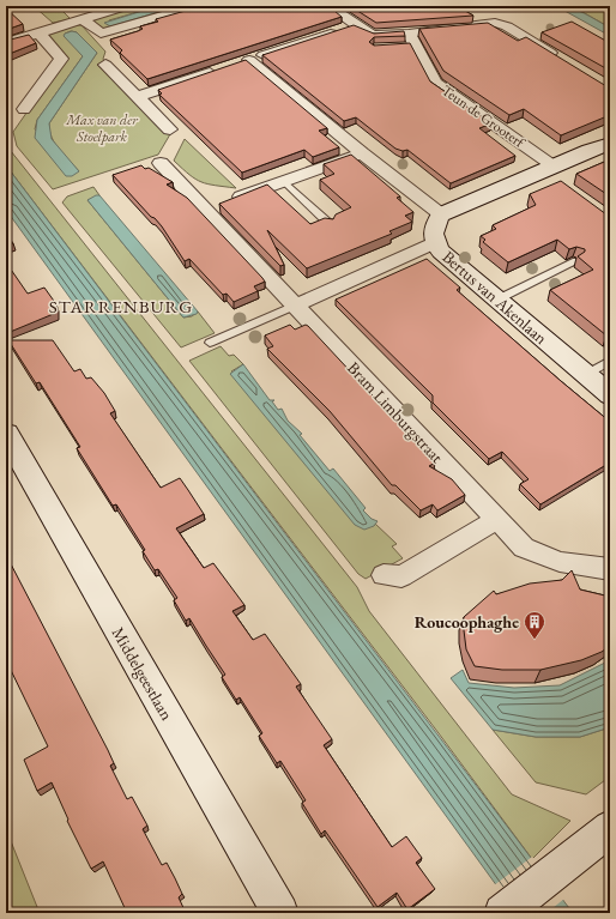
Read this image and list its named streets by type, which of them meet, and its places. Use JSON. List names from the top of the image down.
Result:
{
  "streets": {
    "street": [
      "Teun de Grooterf",
      "Bertus van Akenlaan",
      "Bram Limburgstraat",
      "Middelgeestlaan"
    ]
  },
  "districts": ["STARRENBURG"],
  "parks": ["Max van der Stoelpark"],
  "places": {
    "building": ["Roucoophaghe"]
  }
}
